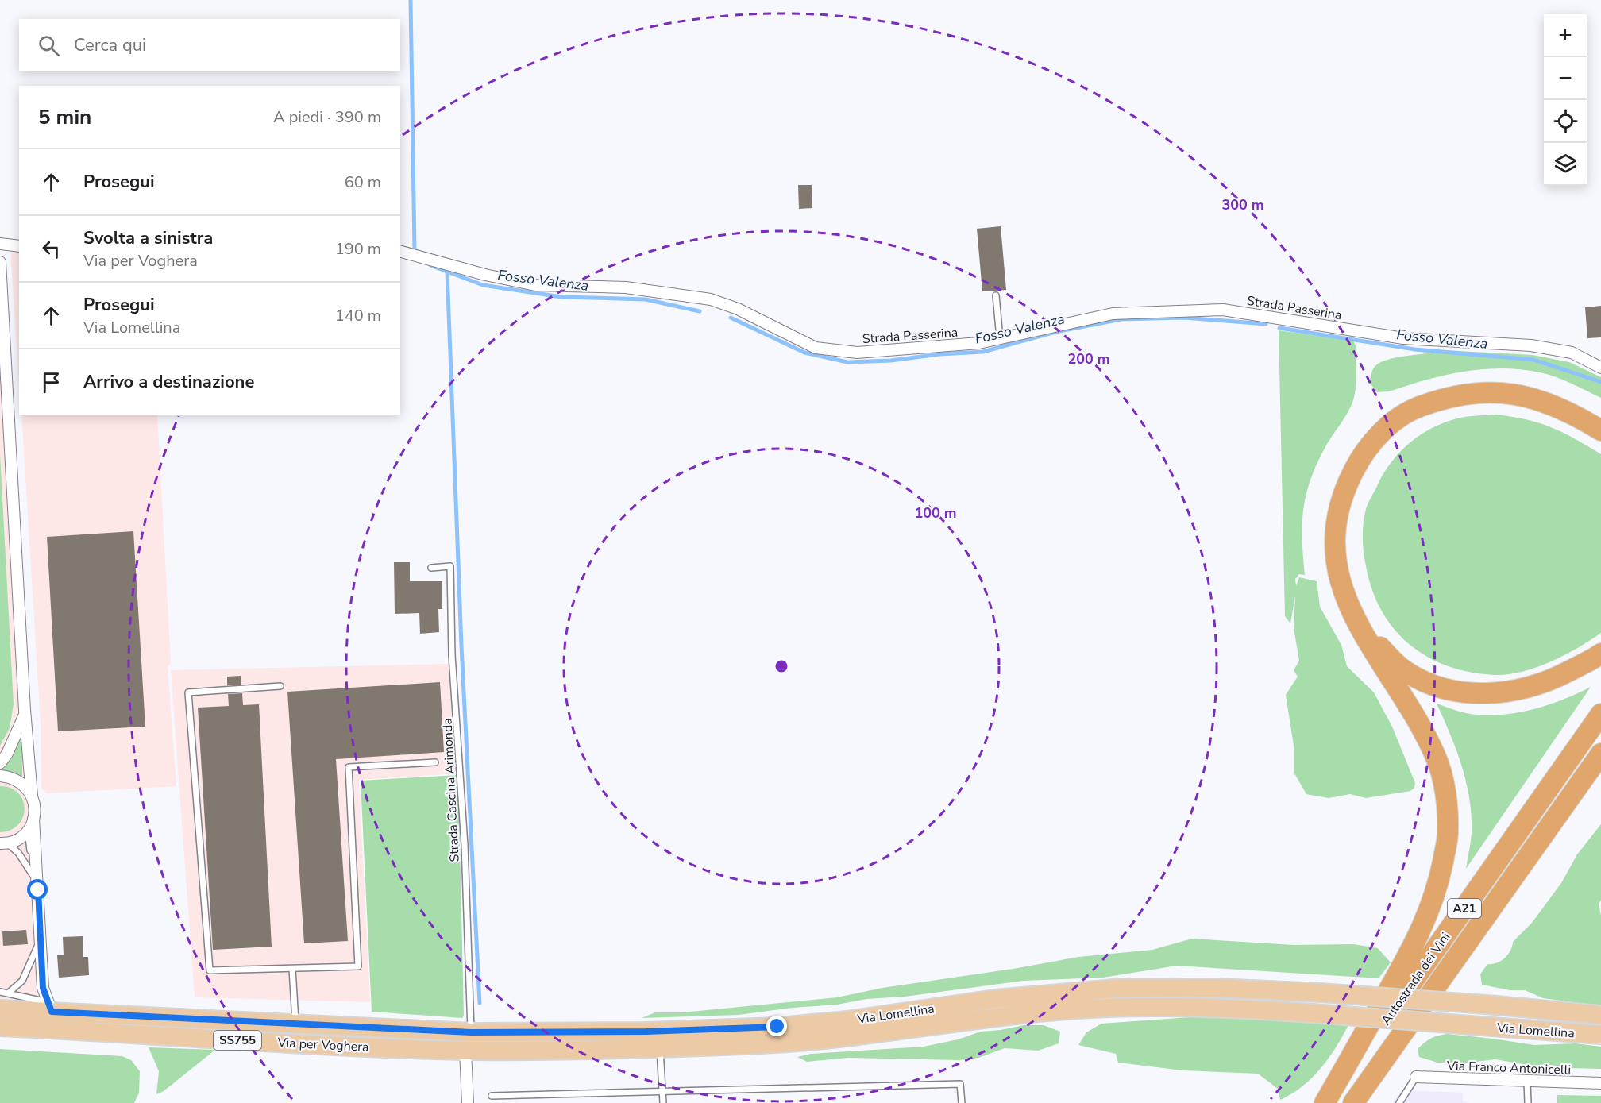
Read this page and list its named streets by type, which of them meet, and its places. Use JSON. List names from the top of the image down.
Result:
{
  "streets": {
    "highway": ["A21", "Autostrada dei Vini"],
    "main road": ["Via Lomellina", "SS755", "Via per Voghera"],
    "street": ["Strada Passerina", "Via Franco Antonicelli"],
    "lane": ["Strada Cascina Arimonda"]
  },
  "crossings": [
    ["Strada Cascina Arimonda", "Via Lomellina"],
    ["Strada Cascina Arimonda", "Via per Voghera"],
    ["Via Lomellina", "Via per Voghera"]
  ],
  "water": ["Fosso Valenza"],
  "page": {
    "map_buttons": ["+", "−"],
    "search": "Cerca qui",
    "heading": ["5 min", "A piedi · 390 m"],
    "list": [
      ["Prosegui", "60 m"],
      ["Svolta a sinistra", "Via per Voghera", "190 m"],
      ["Prosegui", "Via Lomellina", "140 m"],
      "Arrivo a destinazione"
    ]
  },
  "rings": ["300 m", "200 m", "100 m"]
}
